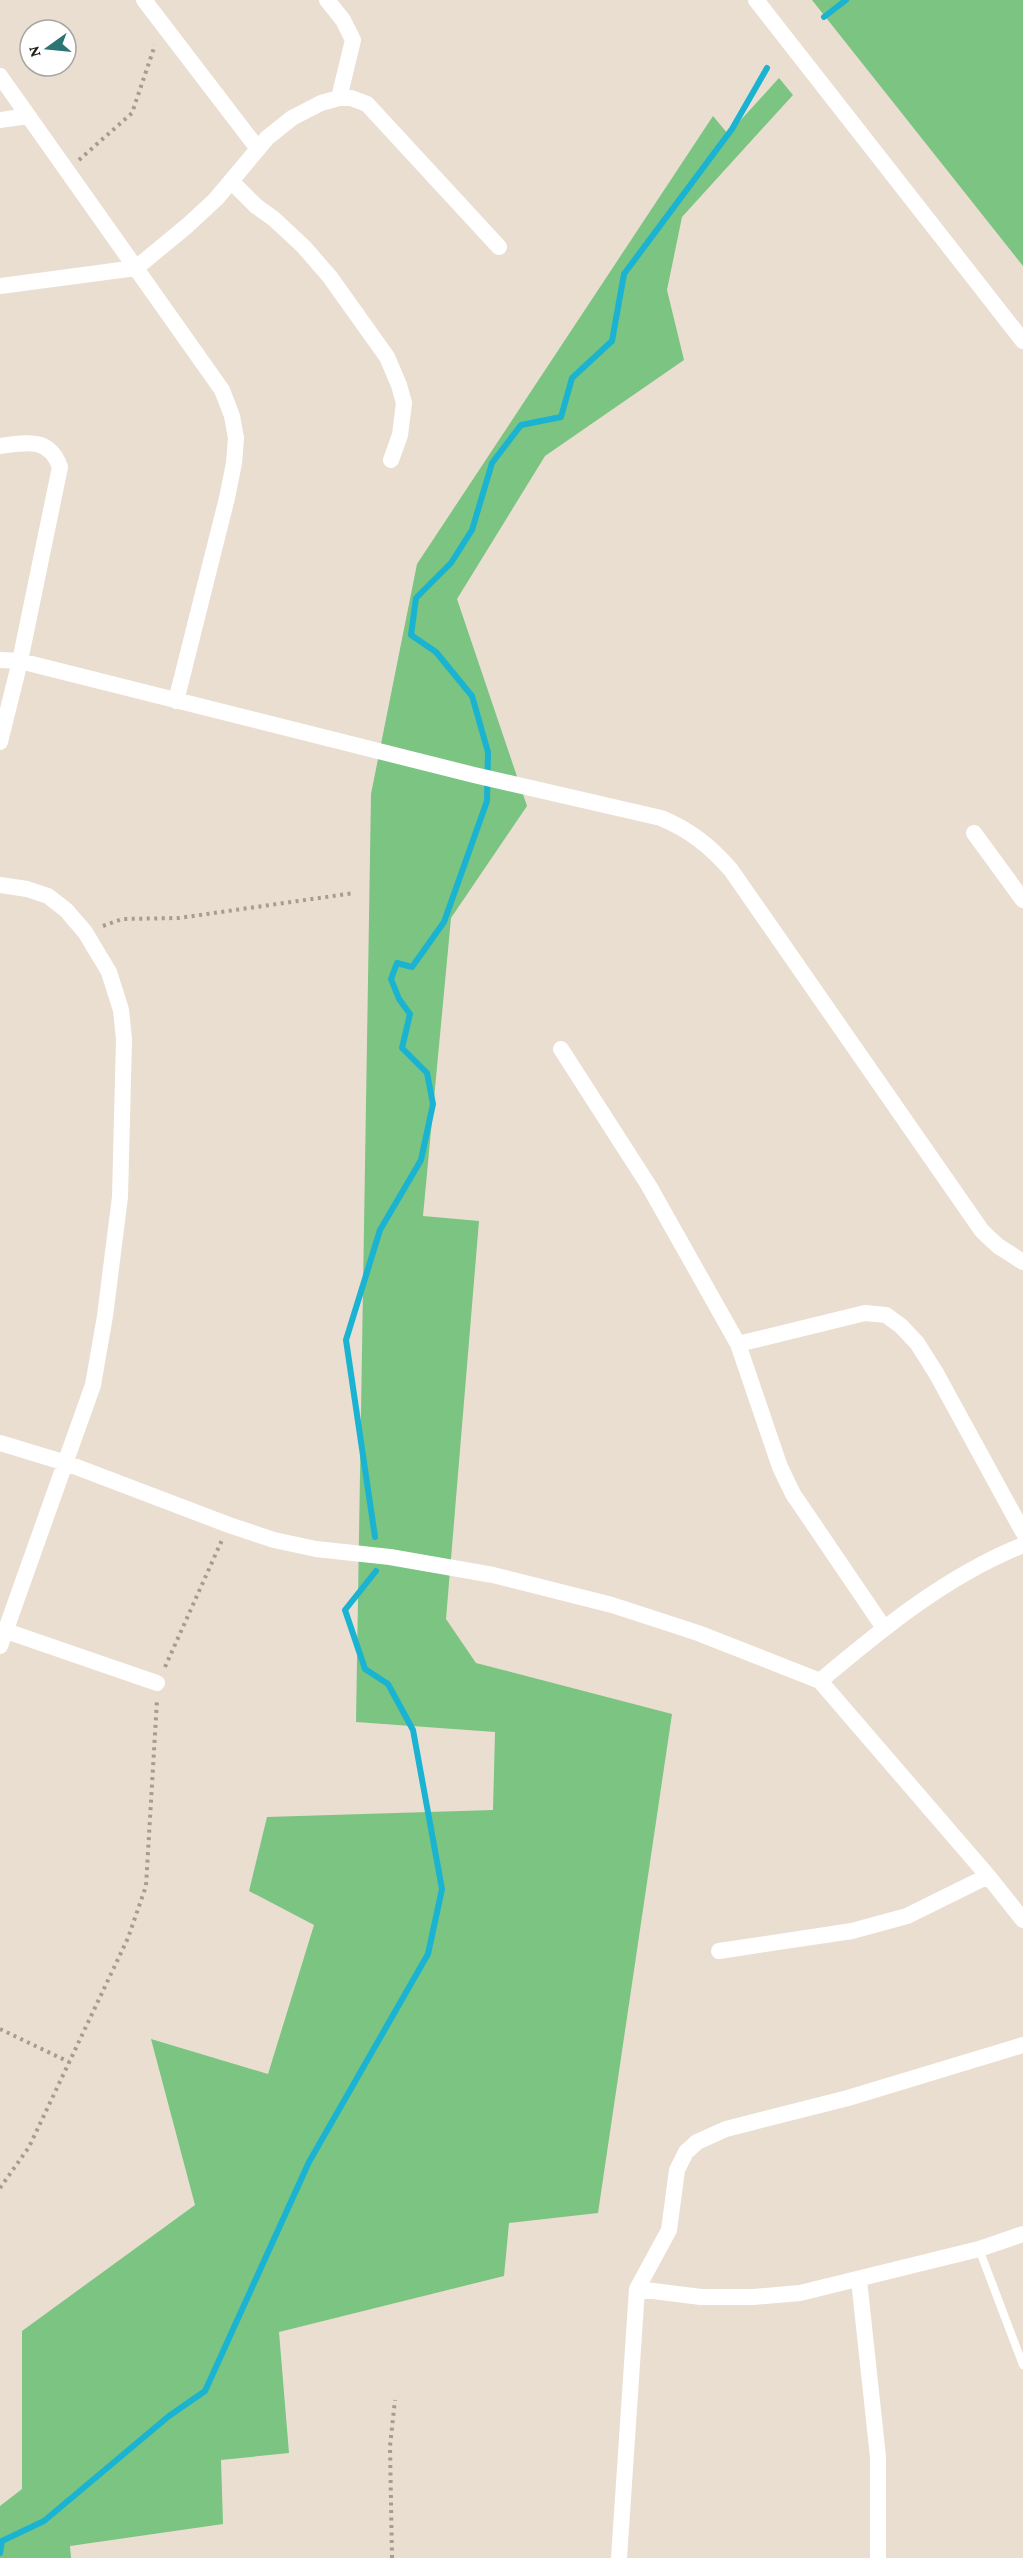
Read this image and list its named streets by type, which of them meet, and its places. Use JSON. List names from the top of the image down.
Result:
{
  "north": "left"
}
